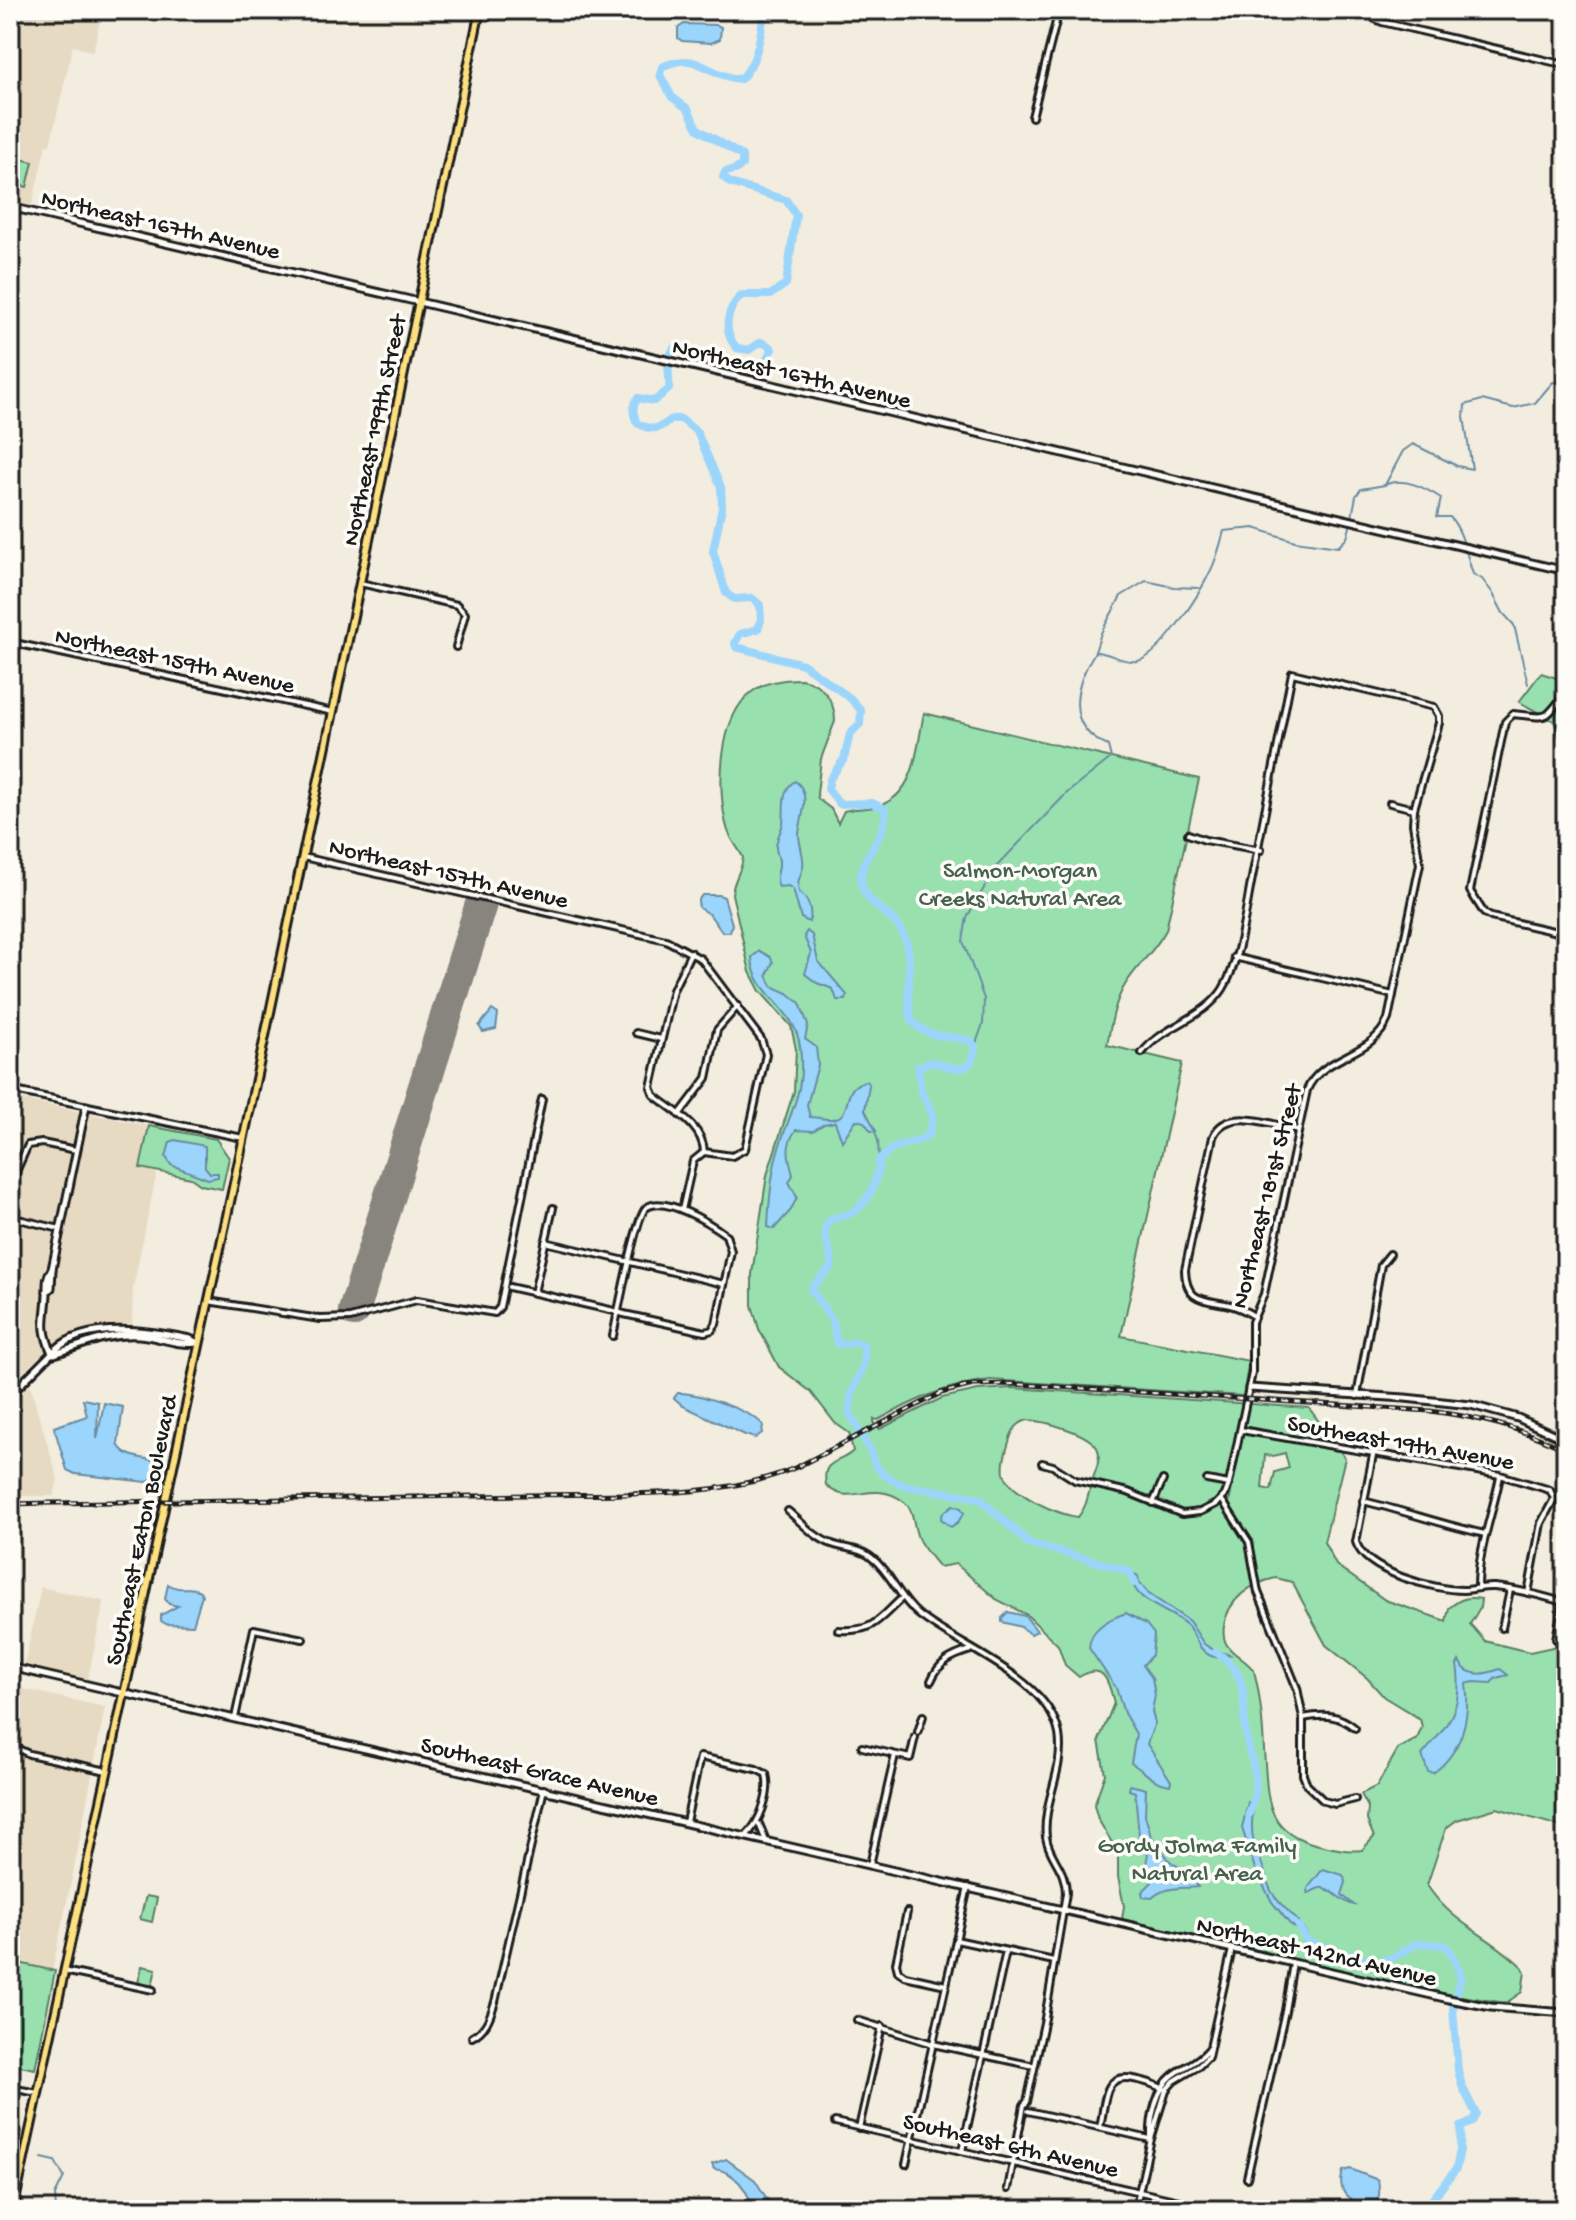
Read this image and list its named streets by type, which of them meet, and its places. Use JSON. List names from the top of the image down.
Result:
{
  "streets": {
    "main road": ["Northeast 199th Street", "Southeast Eaton Boulevard"],
    "street": [
      "Northeast 167th Avenue",
      "Northeast 159th Avenue",
      "Northeast 157th Avenue",
      "Northeast 181st Street",
      "Southeast 19th Avenue",
      "Southeast Grace Avenue",
      "Northeast 142nd Avenue",
      "Southeast 6th Avenue"
    ]
  },
  "crossings": [
    ["Northeast 167th Avenue", "Northeast 199th Street"],
    ["Northeast 199th Street", "Northeast 159th Avenue"],
    ["Northeast 199th Street", "Northeast 157th Avenue"],
    ["Northeast 199th Street", "Southeast Eaton Boulevard"],
    ["Northeast 157th Avenue", "Southeast Eaton Boulevard"],
    ["Northeast 181st Street", "Southeast 19th Avenue"],
    ["Southeast Eaton Boulevard", "Southeast Grace Avenue"],
    ["Southeast Grace Avenue", "Northeast 142nd Avenue"]
  ],
  "parks": ["Salmon-Morgan Creeks Natural Area", "Gordy Jolma Family Natural Area"]
}
